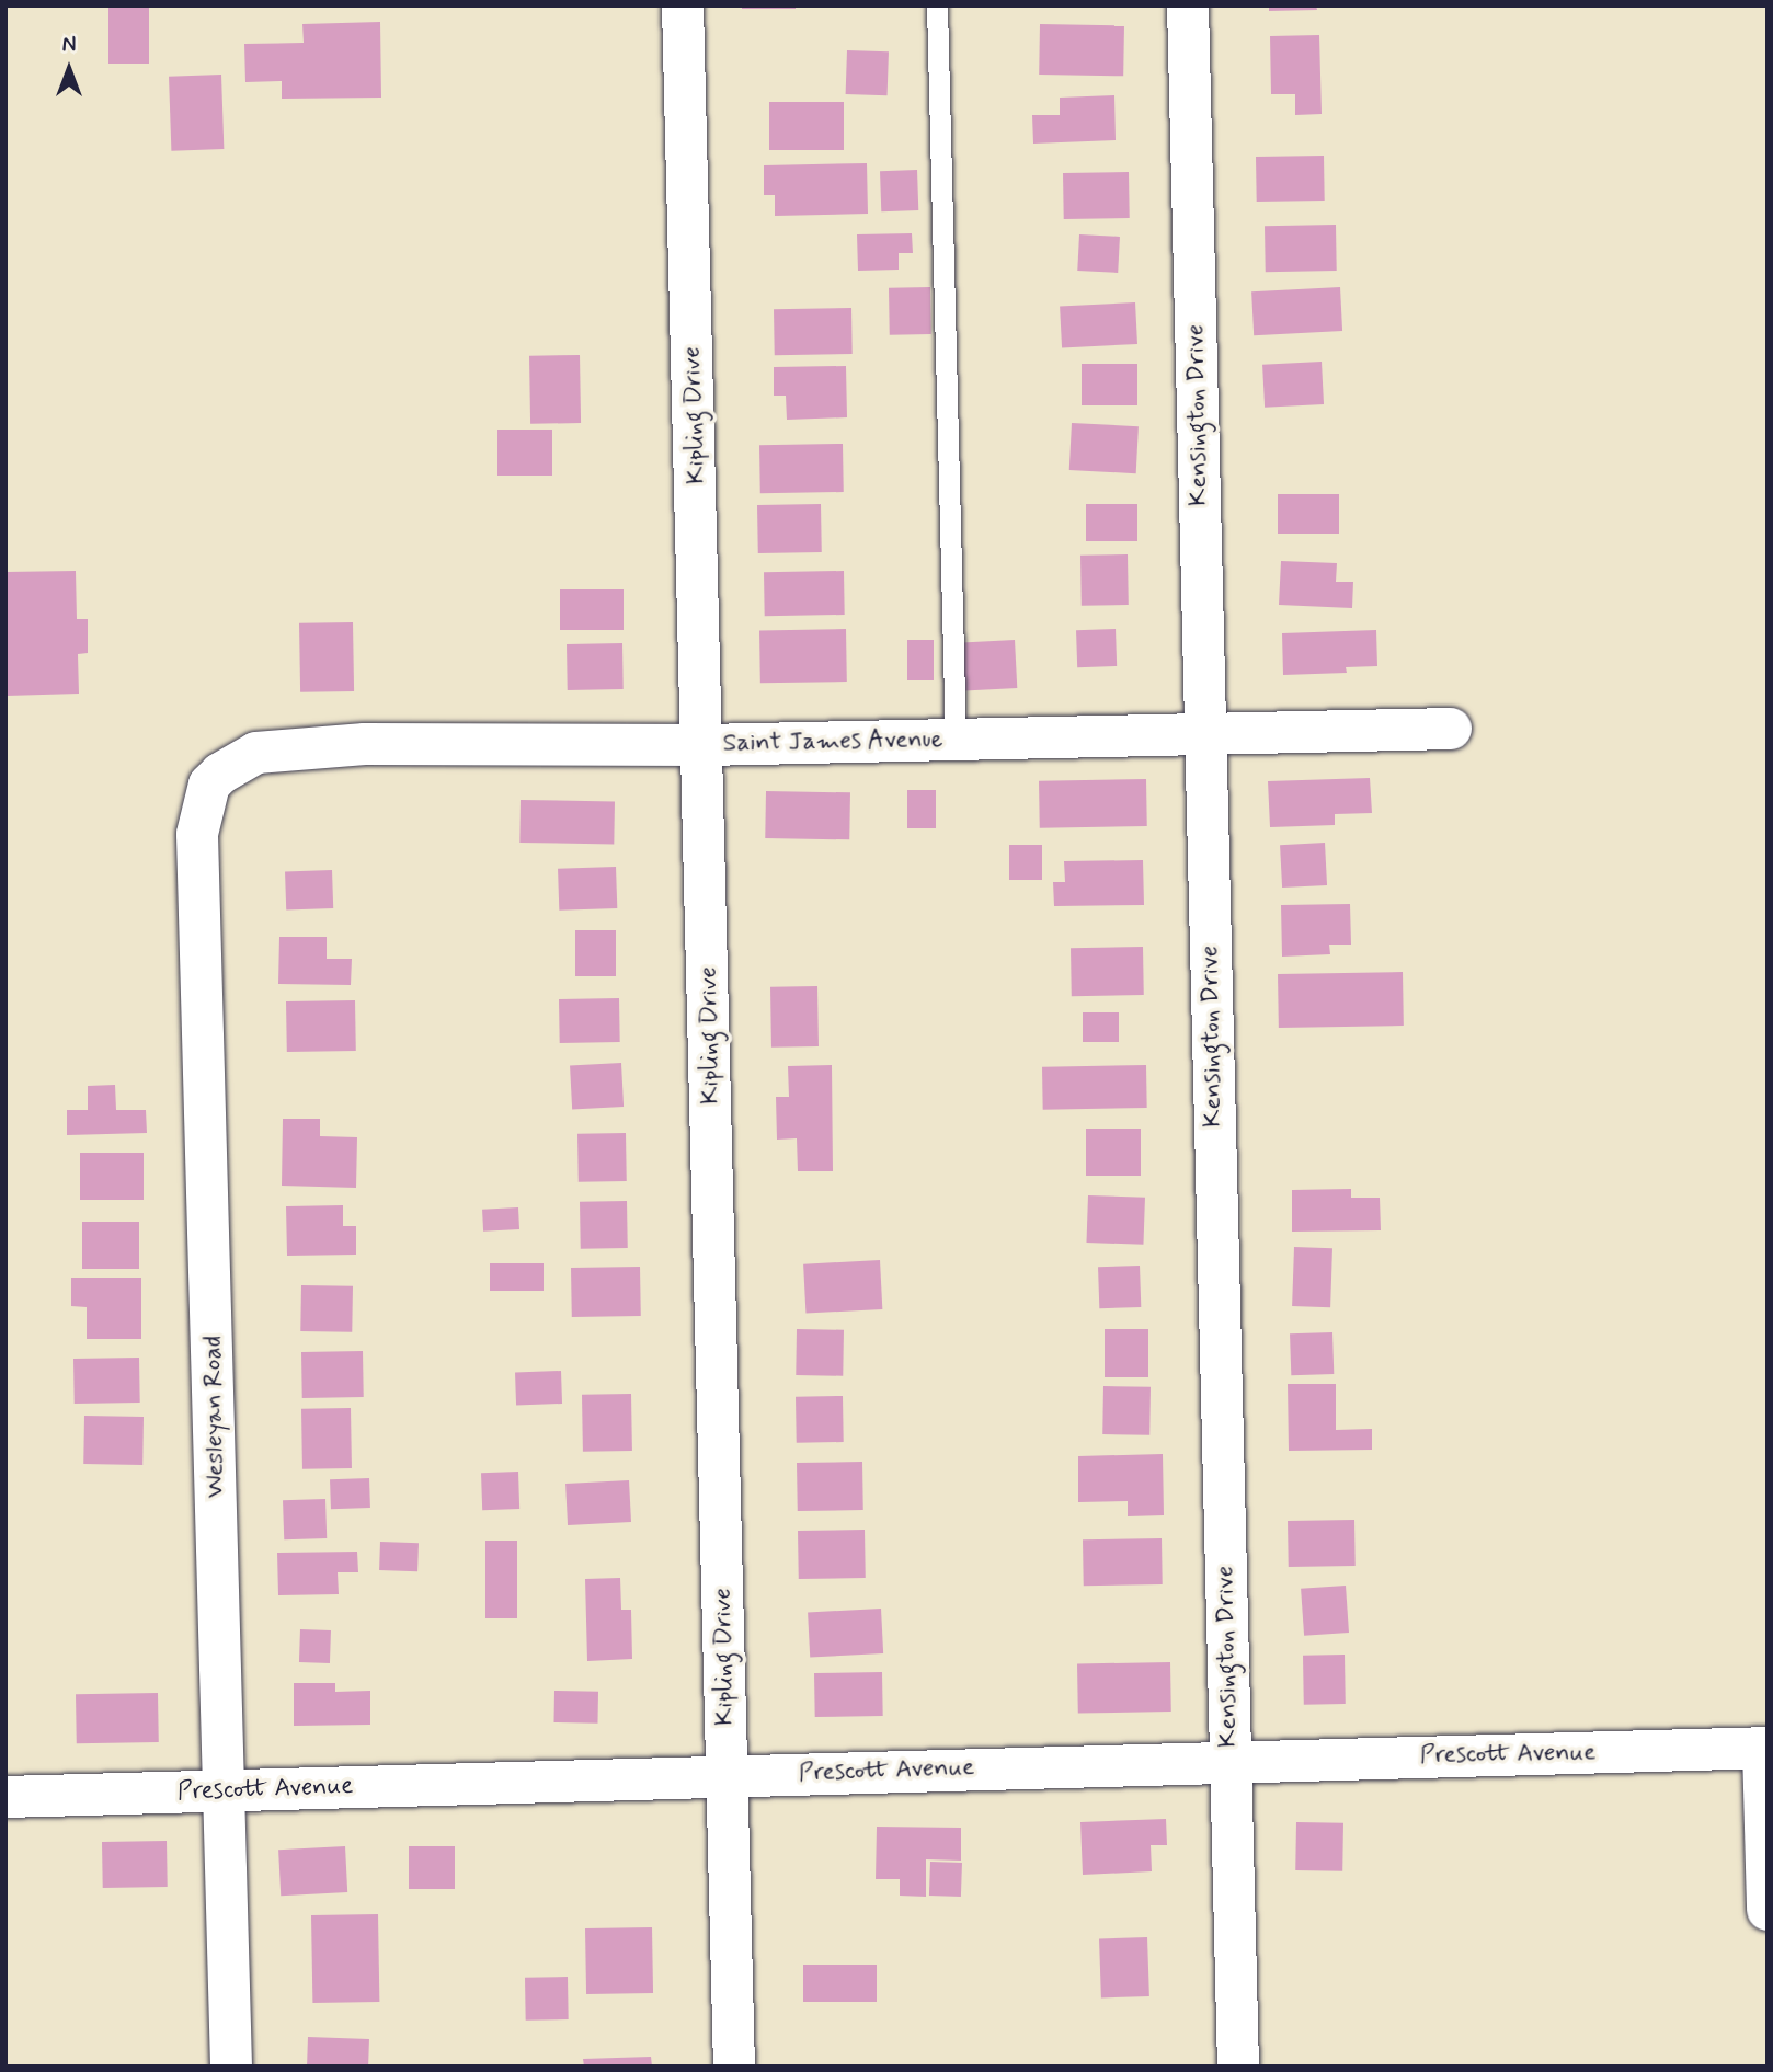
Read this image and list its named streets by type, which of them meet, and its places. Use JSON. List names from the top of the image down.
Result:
{
  "streets": {
    "street": [
      "Kipling Drive",
      "Kensington Drive",
      "Saint James Avenue",
      "Wesleyan Road",
      "Prescott Avenue"
    ]
  },
  "crossings": [
    ["Kipling Drive", "Saint James Avenue"],
    ["Kipling Drive", "Prescott Avenue"],
    ["Kensington Drive", "Saint James Avenue"],
    ["Kensington Drive", "Prescott Avenue"],
    ["Saint James Avenue", "Wesleyan Road"],
    ["Wesleyan Road", "Prescott Avenue"]
  ],
  "north": "top"
}
